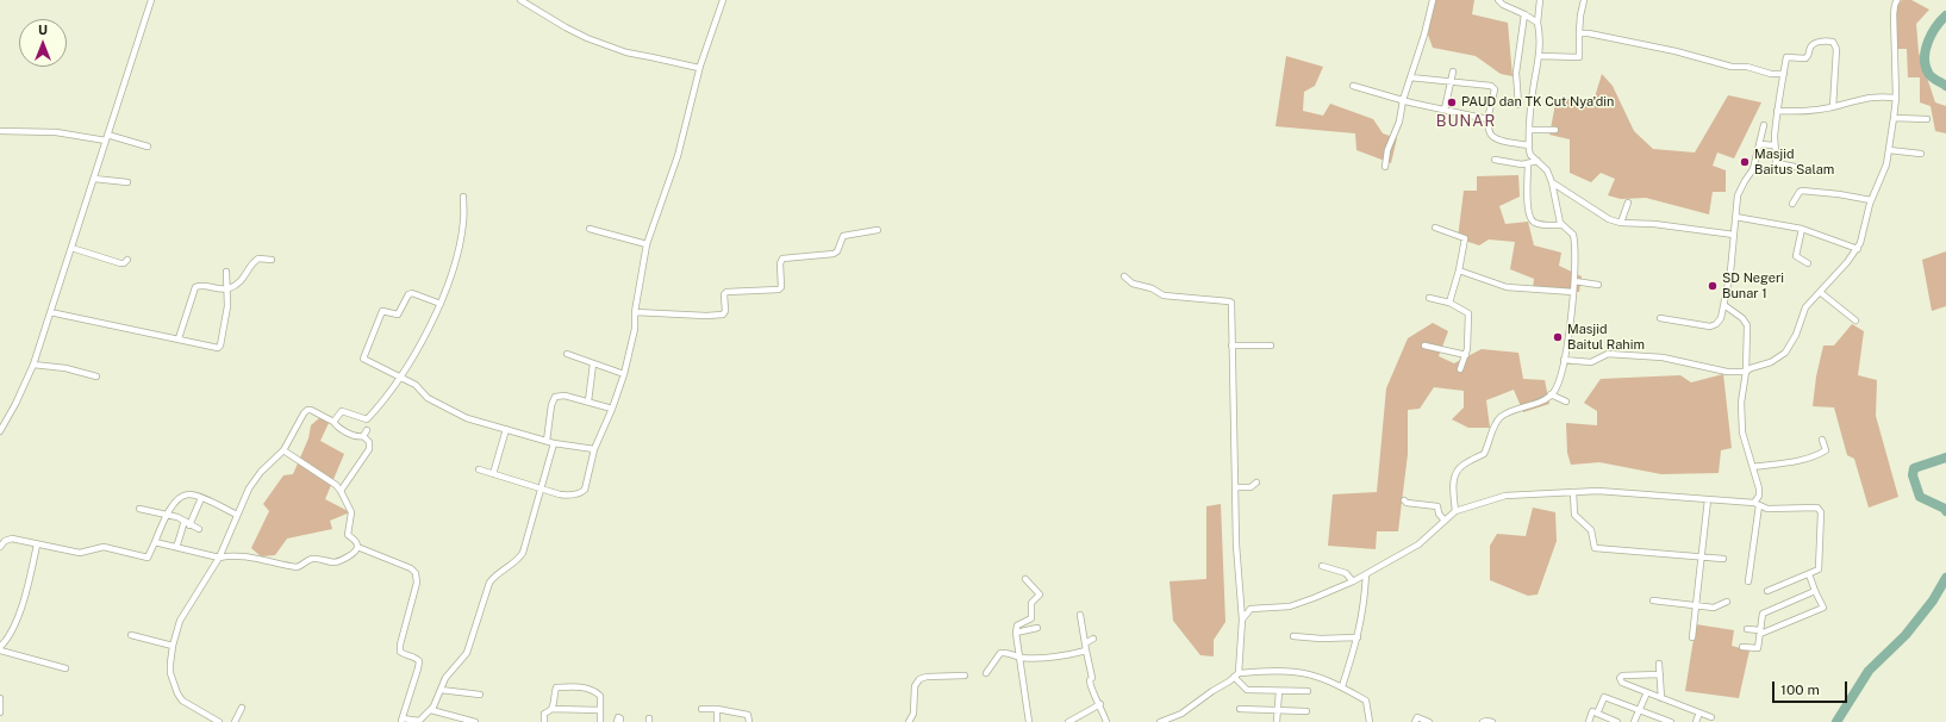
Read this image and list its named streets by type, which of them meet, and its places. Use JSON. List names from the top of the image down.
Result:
{
  "districts": ["BUNAR"],
  "places": [
    "PAUD dan TK Cut Nya'din",
    "Masjid Baitus Salam",
    "SD Negeri Bunar 1",
    "Masjid Baitul Rahim"
  ],
  "scale_bar": "100 m",
  "north": "top"
}
